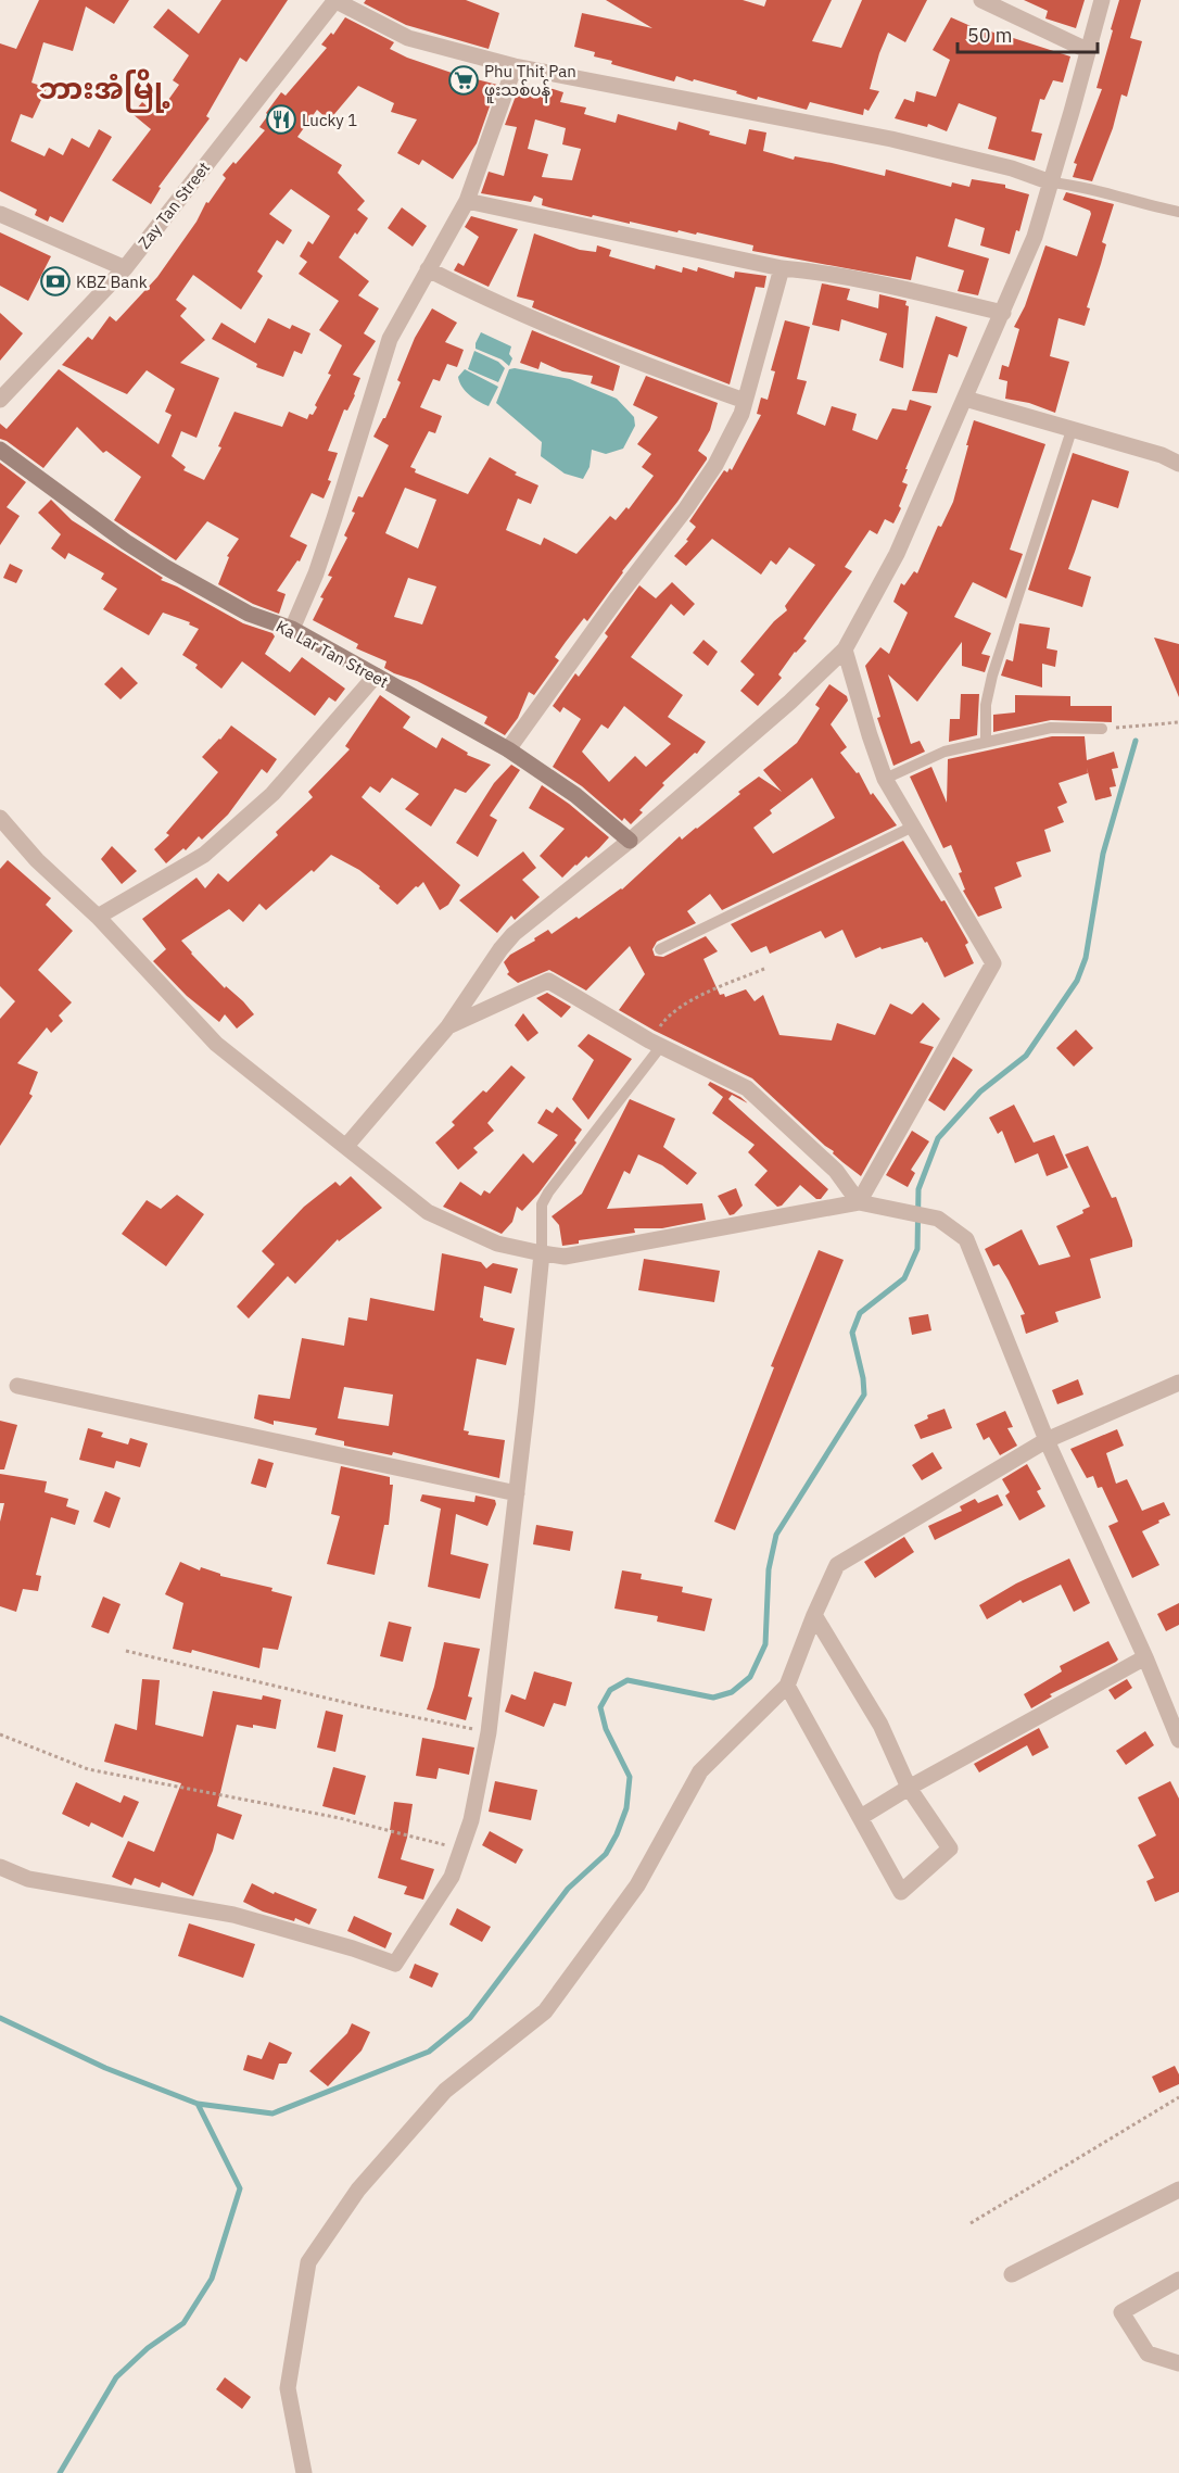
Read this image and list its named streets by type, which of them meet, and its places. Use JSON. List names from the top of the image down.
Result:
{
  "streets": {
    "street": ["Zay Tan Street", "Ka Lar Tan Street"]
  },
  "districts": ["ဘားအံမြို့"],
  "places": {
    "supermarket": ["Phu Thit Pan ဖူးသစ်ပန်"],
    "restaurant": ["Lucky 1"],
    "bank": ["KBZ Bank"]
  },
  "scale_bar": "50 m"
}
